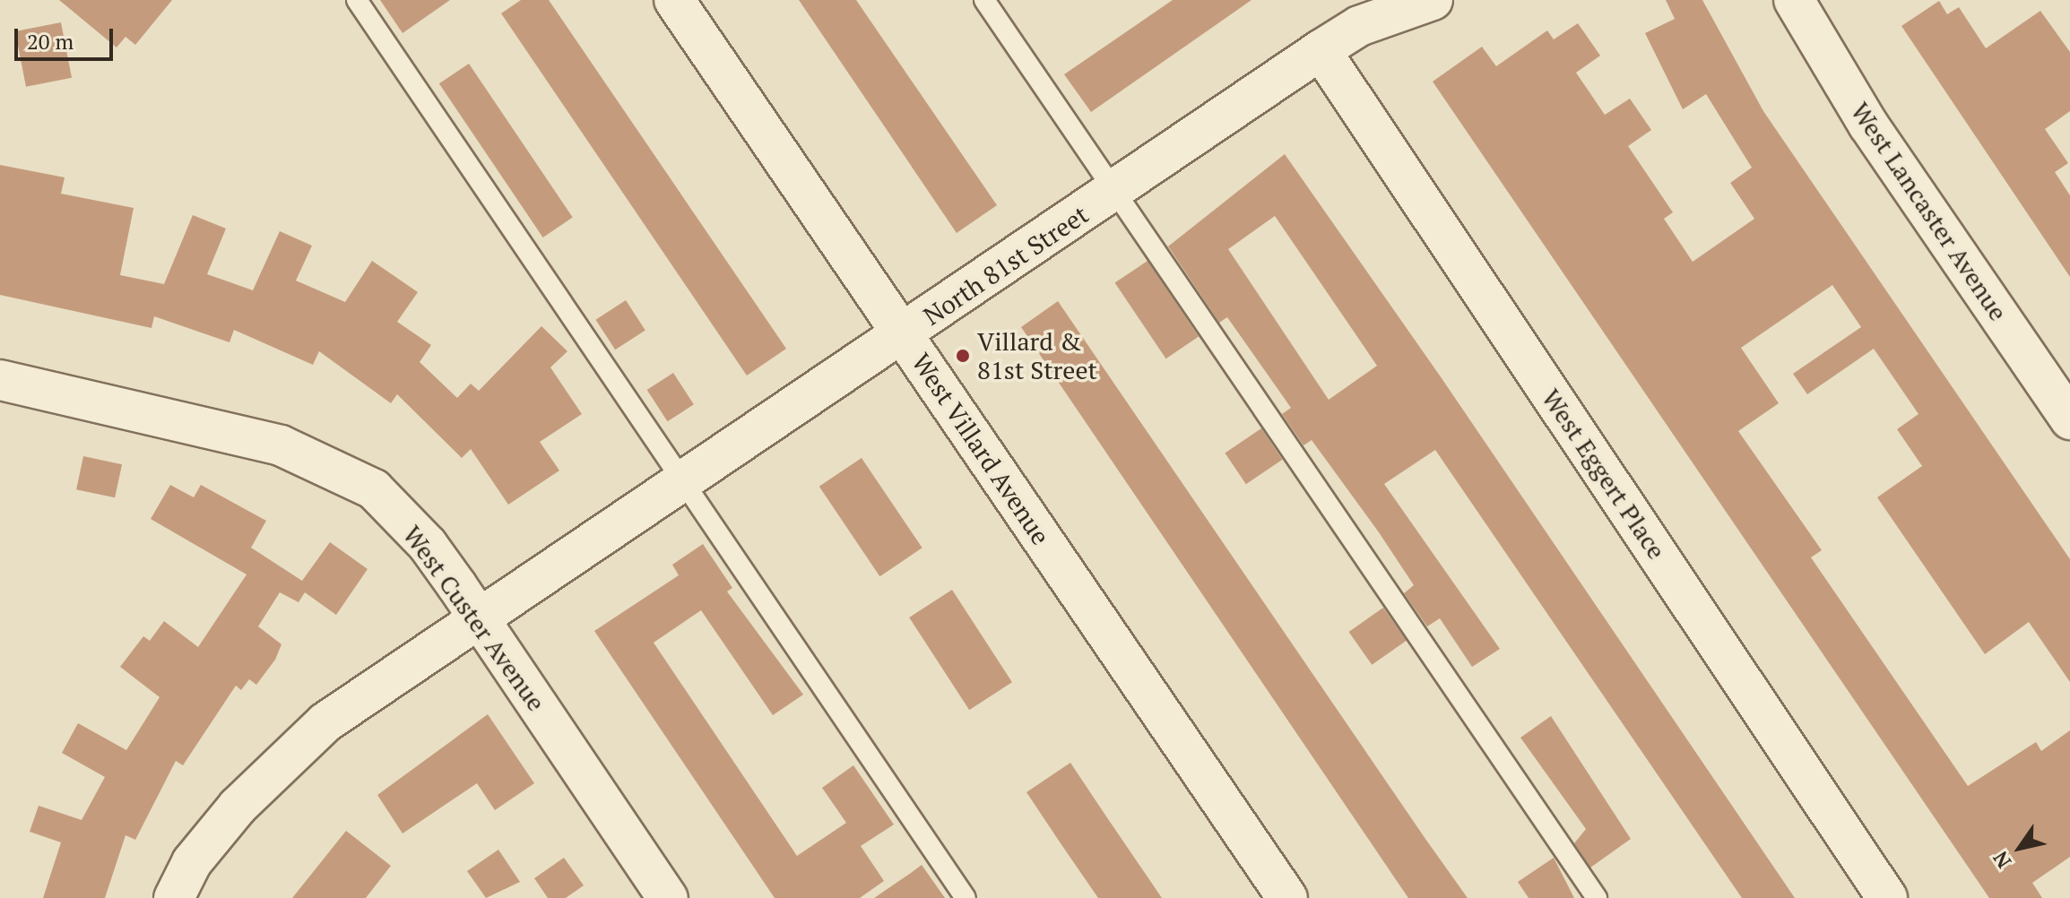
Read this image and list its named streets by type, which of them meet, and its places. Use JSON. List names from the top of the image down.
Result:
{
  "streets": {
    "street": [
      "West Lancaster Avenue",
      "North 81st Street",
      "West Villard Avenue",
      "West Eggert Place",
      "West Custer Avenue"
    ]
  },
  "crossings": [
    ["North 81st Street", "West Villard Avenue"],
    ["North 81st Street", "West Eggert Place"],
    ["North 81st Street", "West Custer Avenue"]
  ],
  "places": ["Villard & 81st Street"],
  "scale_bar": "20 m",
  "north": "bottom left"
}
